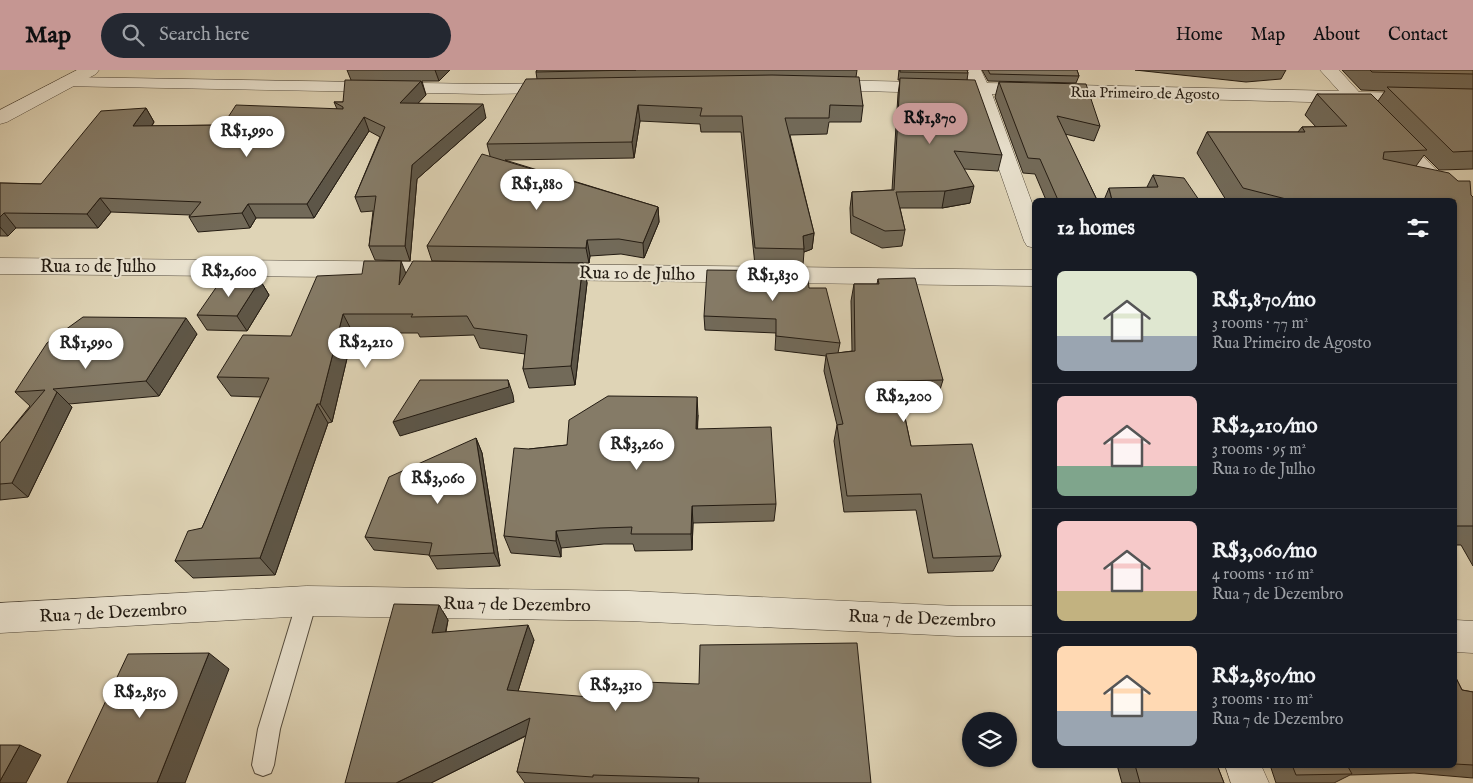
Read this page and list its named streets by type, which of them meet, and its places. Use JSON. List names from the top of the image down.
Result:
{
  "streets": {
    "street": ["Rua Primeiro de Agosto", "Rua 10 de Julho", "Rua 7 de Dezembro"]
  },
  "page": {
    "header": "Map",
    "search": "Search here",
    "nav": [
      "Home",
      "Map",
      "About",
      "Contact"
    ],
    "price": [
      "R$1,870",
      "R$1,990",
      "R$1,880",
      "R$2,600",
      "R$1,830",
      "R$2,210",
      "R$1,990",
      "R$2,200",
      "R$3,260",
      "R$3,060",
      "R$2,310",
      "R$2,850"
    ],
    "heading": "12 homes",
    "list": [
      {
        "name": "R$1,870/mo",
        "note": "3 rooms · 77 m² · Rua Primeiro de Agosto"
      },
      {
        "name": "R$2,210/mo",
        "note": "3 rooms · 95 m² · Rua 10 de Julho"
      },
      {
        "name": "R$3,060/mo",
        "note": "4 rooms · 116 m² · Rua 7 de Dezembro"
      },
      {
        "name": "R$2,850/mo",
        "note": "3 rooms · 110 m² · Rua 7 de Dezembro"
      }
    ]
  }
}
